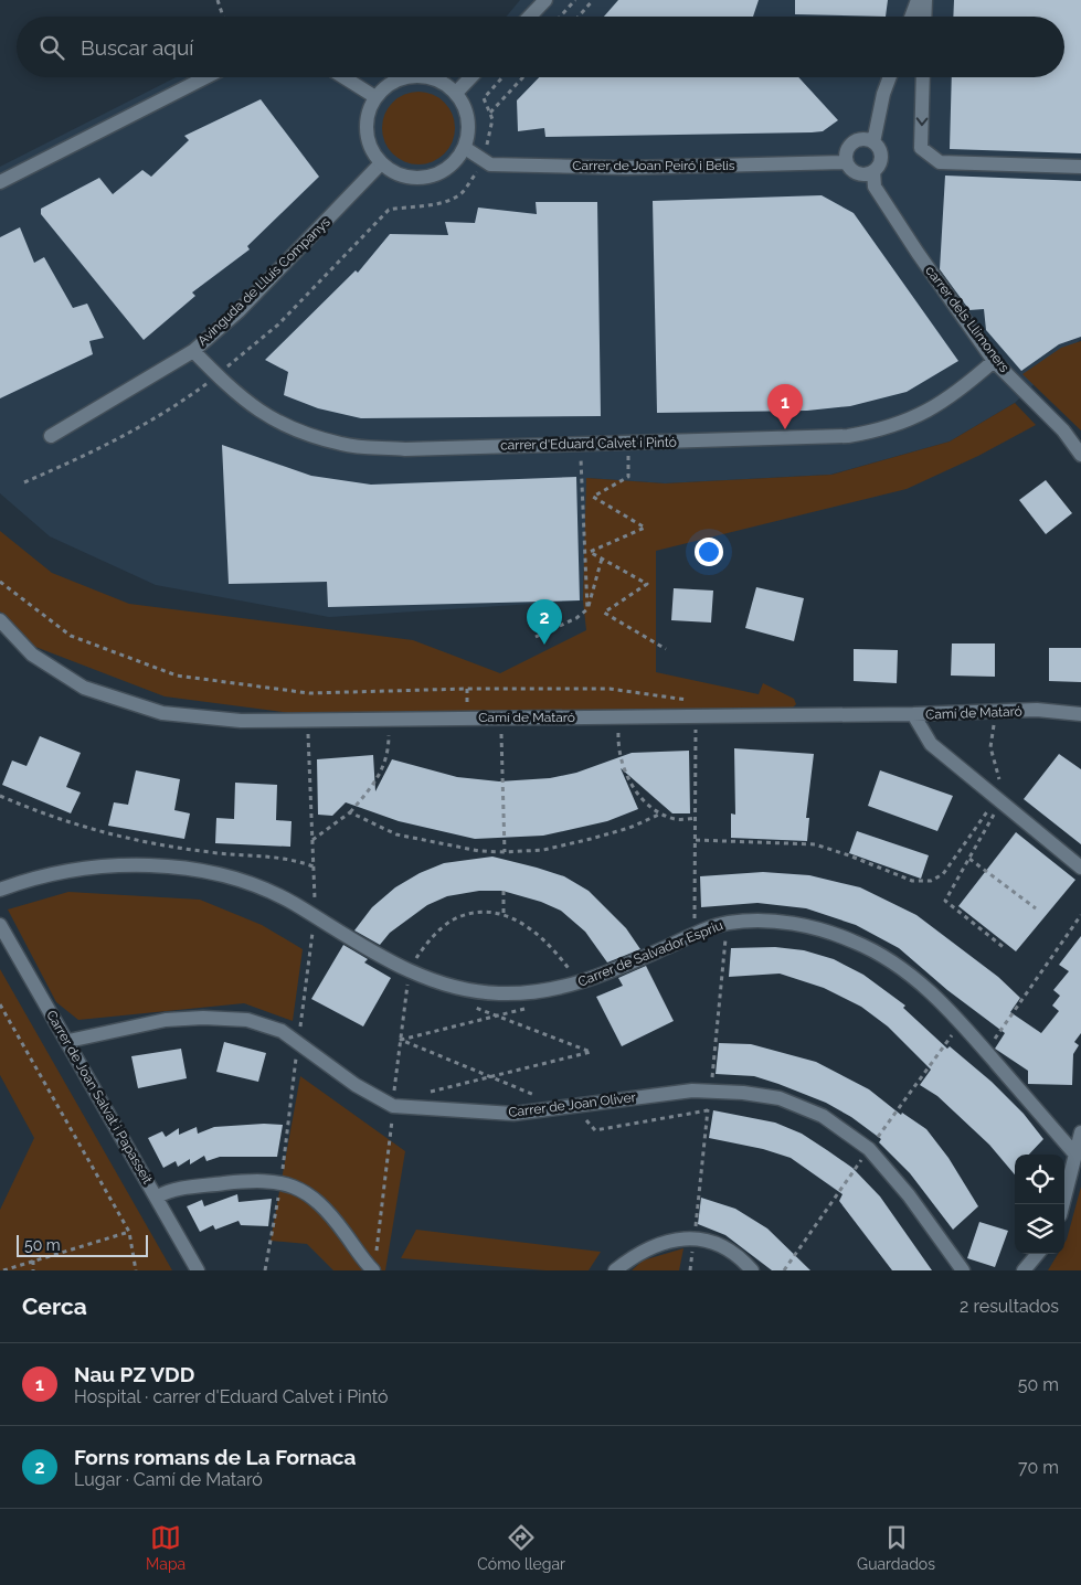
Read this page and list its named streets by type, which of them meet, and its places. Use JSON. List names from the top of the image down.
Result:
{
  "streets": {
    "street": [
      "Carrer de Joan Peiró i Belis",
      "Avinguda de Lluís Companys",
      "carrer dels Llimoners",
      "carrer d'Eduard Calvet i Pintó",
      "Camí de Mataró",
      "Carrer de Salvador Espriu",
      "Carrer de Joan Salvat i Papasseit",
      "Carrer de Joan Oliver"
    ]
  },
  "crossings": [
    ["Carrer de Joan Peiró i Belis", "carrer dels Llimoners"],
    ["Avinguda de Lluís Companys", "carrer d'Eduard Calvet i Pintó"],
    ["carrer dels Llimoners", "carrer d'Eduard Calvet i Pintó"],
    ["Carrer de Joan Salvat i Papasseit", "Carrer de Joan Oliver"]
  ],
  "scale_bar": "50 m",
  "page": {
    "search": "Buscar aquí",
    "pins": ["1", "2"],
    "scale": "50 m",
    "heading": ["Cerca", "2 resultados"],
    "list": [
      {
        "mark": "1",
        "name": "Nau PZ VDD",
        "note": "Hospital · carrer d'Eduard Calvet i Pintó",
        "value": "50 m"
      },
      {
        "mark": "2",
        "name": "Forns romans de La Fornaca",
        "note": "Lugar · Camí de Mataró",
        "value": "70 m"
      }
    ],
    "nav": ["Mapa", "Cómo llegar", "Guardados"]
  }
}
